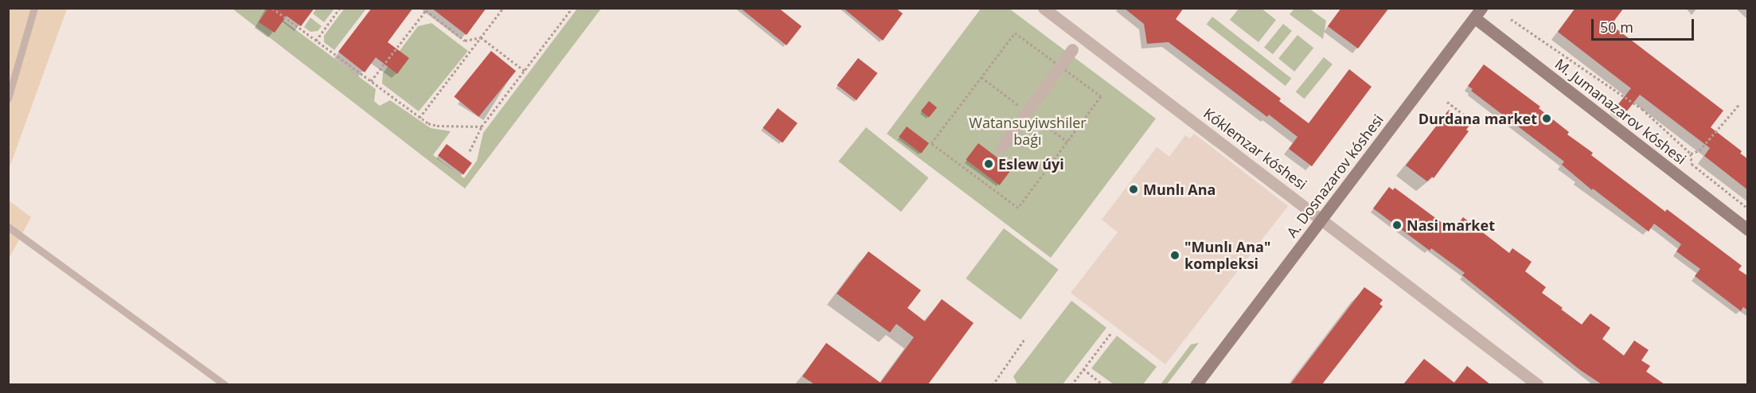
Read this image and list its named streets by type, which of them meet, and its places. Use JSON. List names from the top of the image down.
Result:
{
  "streets": {
    "main road": ["M. Jumanazarov kóshesi", "A. Dosnazarov kóshesi"],
    "street": ["Kóklemzar kóshesi"]
  },
  "crossings": [
    ["M. Jumanazarov kóshesi", "A. Dosnazarov kóshesi"],
    ["Kóklemzar kóshesi", "A. Dosnazarov kóshesi"]
  ],
  "parks": ["Watansuyiwshiler baǵı"],
  "places": [
    "Durdana market",
    "Eslew úyi",
    "Munlı Ana",
    "Nasi market",
    "\"Munlı Ana\" kompleksi"
  ],
  "scale_bar": "50 m"
}
